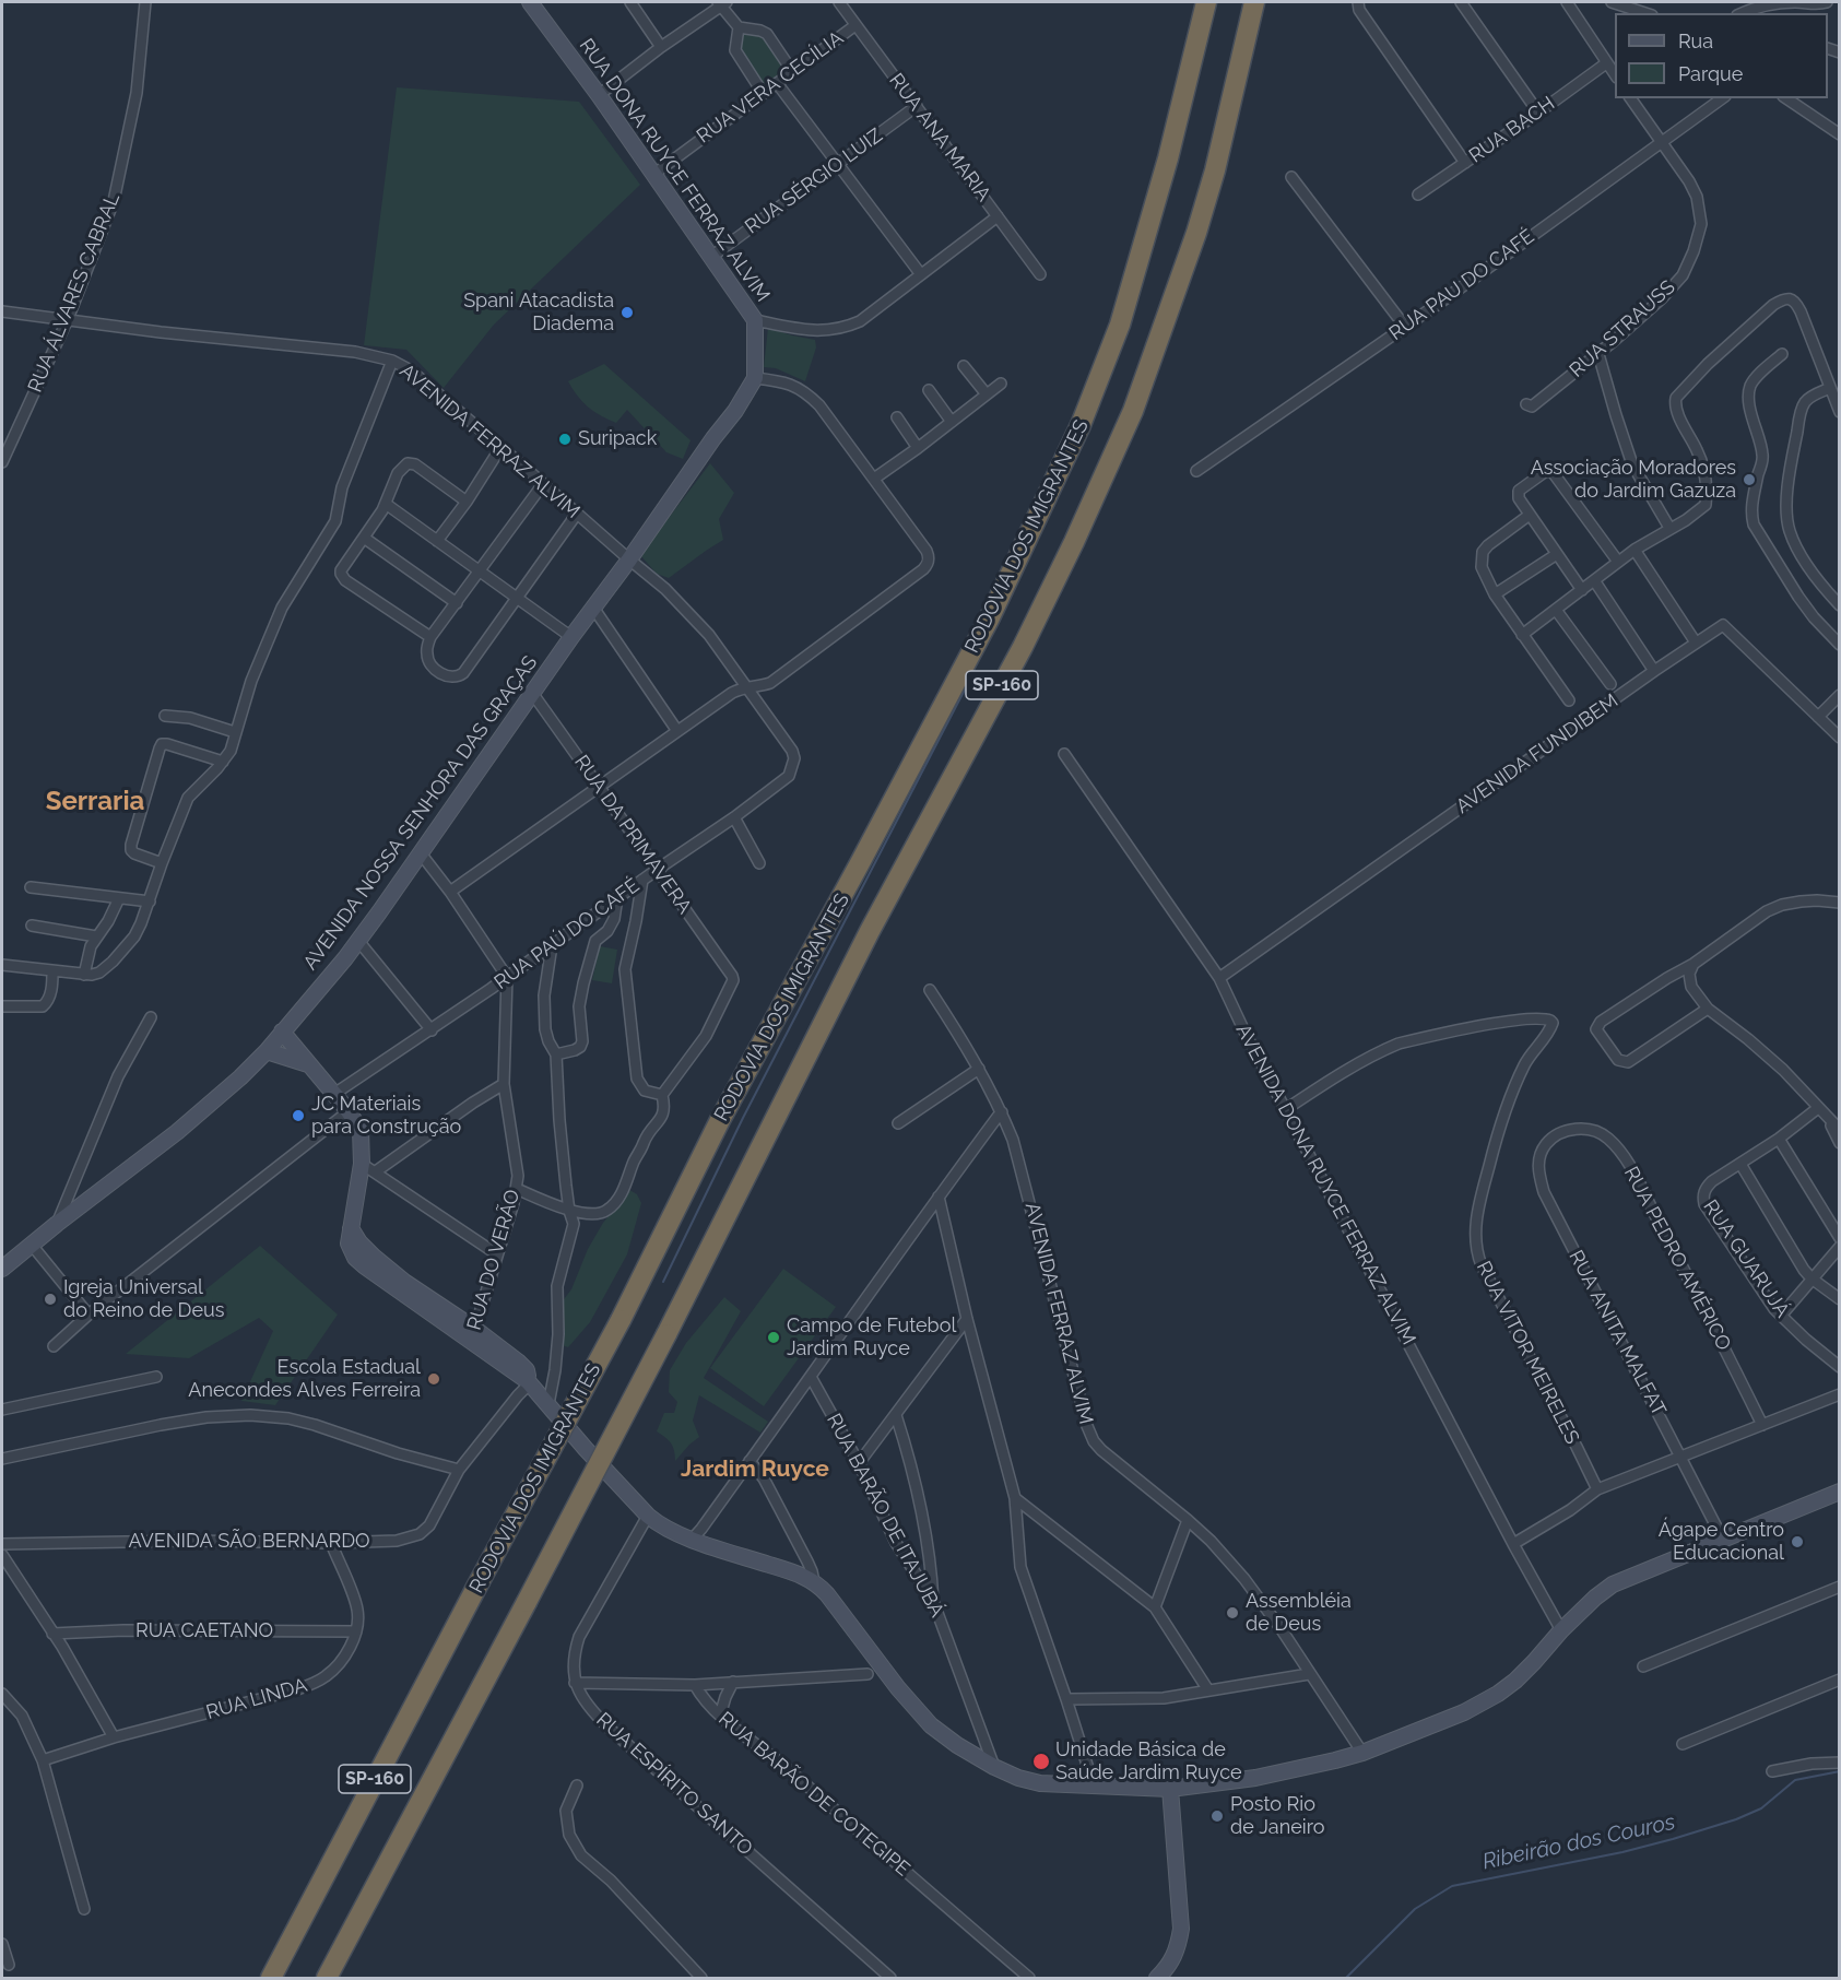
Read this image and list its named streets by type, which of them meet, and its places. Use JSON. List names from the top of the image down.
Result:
{
  "streets": {
    "highway": ["RODOVIA DOS IMIGRANTES", "SP-160"],
    "main road": ["RUA DONA RUYCE FERRAZ ALVIM", "AVENIDA NOSSA SENHORA DAS GRAÇAS"],
    "street": [
      "RUA VERA CECÍLIA",
      "RUA BACH",
      "RUA ANA MARIA",
      "RUA SÉRGIO LUIZ",
      "RUA PAU DO CAFÉ",
      "RUA ÁLVARES CABRAL",
      "RUA STRAUSS",
      "AVENIDA FERRAZ ALVIM",
      "AVENIDA FUNDIBEM",
      "RUA DA PRIMAVERA",
      "RUA PAÚ DO CAFÉ",
      "AVENIDA DONA RUYCE FERRAZ ALVIM",
      "RUA PEDRO AMÉRICO",
      "RUA GUARUJÁ",
      "RUA DO VERÃO",
      "RUA ANITA MALFAT",
      "RUA VITOR MEIRELES",
      "RUA BARÃO DE ITAJUBÁ",
      "AVENIDA SÃO BERNARDO",
      "RUA CAETANO",
      "RUA LINDA",
      "RUA ESPÍRITO SANTO",
      "RUA BARÃO DE COTEGIPE"
    ]
  },
  "crossings": [
    ["RUA VERA CECÍLIA", "RUA ANA MARIA"],
    ["RUA VERA CECÍLIA", "RUA DONA RUYCE FERRAZ ALVIM"],
    ["RUA ANA MARIA", "RUA SÉRGIO LUIZ"],
    ["RUA DONA RUYCE FERRAZ ALVIM", "RUA SÉRGIO LUIZ"],
    ["RUA DONA RUYCE FERRAZ ALVIM", "AVENIDA NOSSA SENHORA DAS GRAÇAS"],
    ["RUA PAU DO CAFÉ", "RUA STRAUSS"],
    ["RUA ÁLVARES CABRAL", "AVENIDA FERRAZ ALVIM"],
    ["AVENIDA FERRAZ ALVIM", "AVENIDA NOSSA SENHORA DAS GRAÇAS"],
    ["AVENIDA FERRAZ ALVIM", "RUA PAÚ DO CAFÉ"],
    ["AVENIDA FUNDIBEM", "AVENIDA DONA RUYCE FERRAZ ALVIM"],
    ["AVENIDA NOSSA SENHORA DAS GRAÇAS", "RUA DA PRIMAVERA"],
    ["RUA DA PRIMAVERA", "RUA PAÚ DO CAFÉ"],
    ["RUA PAÚ DO CAFÉ", "RUA DO VERÃO"],
    ["AVENIDA DONA RUYCE FERRAZ ALVIM", "RUA VITOR MEIRELES"],
    ["RUA PEDRO AMÉRICO", "RUA ANITA MALFAT"],
    ["RUA CAETANO", "RUA LINDA"]
  ],
  "districts": ["Serraria", "Jardim Ruyce"],
  "water": ["Ribeirão dos Couros"],
  "places": [
    "Spani Atacadista Diadema",
    "Suripack",
    "Associação Moradores do Jardim Gazuza",
    "JC Materiais para Construção",
    "Igreja Universal do Reino de Deus",
    "Campo de Futebol Jardim Ruyce",
    "Escola Estadual Anecondes Alves Ferreira",
    "Ágape Centro Educacional",
    "Assembléia de Deus",
    "Unidade Básica de Saúde Jardim Ruyce",
    "Posto Rio de Janeiro"
  ],
  "legend": ["Rua", "Parque"]
}
